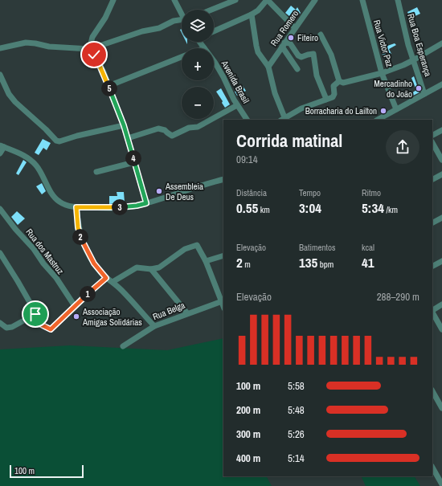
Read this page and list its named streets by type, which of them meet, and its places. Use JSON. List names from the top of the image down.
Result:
{
  "streets": {
    "street": [
      "Rua Romero",
      "Rua Victor Paz",
      "Rua Boa Esperança",
      "Avenida Brasil",
      "Rua dos Mastruz",
      "Rua Belga"
    ]
  },
  "places": [
    "Fiteiro",
    "Mercadinho do João",
    "Borracharia do Lailton",
    "Assembleia De Deus",
    "Associação Amigas Solidárias"
  ],
  "scale_bar": "100 m",
  "page": {
    "map_buttons": ["+", "−"],
    "pins": [
      "5",
      "4",
      "3",
      "2",
      "1"
    ],
    "heading": ["Corrida matinal", "09:14"],
    "stats": [
      ["Distância", "0.55 km"],
      ["Tempo", "3:04"],
      ["Ritmo", "5:34 /km"],
      ["Elevação", "2 m"],
      ["Batimentos", "135 bpm"],
      ["kcal", "41"]
    ],
    "chart": ["Elevação", "288–290 m"],
    "list": [
      {
        "name": "100 m",
        "note": "5:58"
      },
      {
        "name": "200 m",
        "note": "5:48"
      },
      {
        "name": "300 m",
        "note": "5:26"
      },
      {
        "name": "400 m",
        "note": "5:14"
      }
    ],
    "scale": "100 m"
  }
}
